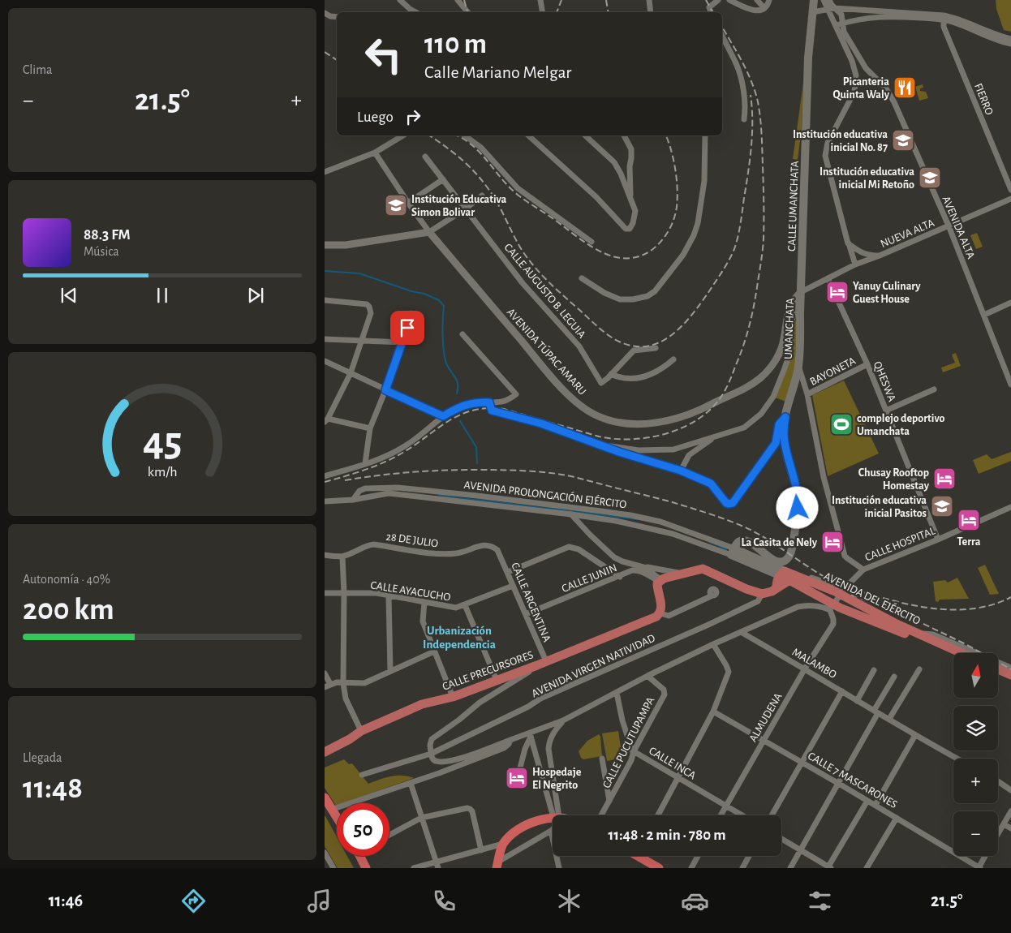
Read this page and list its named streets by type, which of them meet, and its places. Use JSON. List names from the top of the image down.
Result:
{
  "streets": {
    "main road": [
      "CALLE UMANCHATA",
      "UMANCHATA",
      "AVENIDA DEL EJÉRCITO",
      "CALLE PRECURSORES"
    ],
    "street": [
      "FIERRO",
      "AVENIDA ALTA",
      "NUEVA ALTA",
      "CALLE AUGUSTO B. LEGUIA",
      "AVENIDA TÚPAC AMARU",
      "BAYONETA",
      "QHESWA",
      "AVENIDA PROLONGACIÓN EJÉRCITO",
      "28 DE JULIO",
      "CALLE HOSPITAL",
      "CALLE JUNIN",
      "CALLE AYACUCHO",
      "CALLE ARGENTINA",
      "MALAMBO",
      "AVENIDA VIRGEN NATIVIDAD",
      "ALMUDENA",
      "CALLE PUCUTUPAMPA",
      "CALLE INCA",
      "CALLE 7 MASCARONES"
    ]
  },
  "crossings": [
    ["CALLE UMANCHATA", "NUEVA ALTA"],
    ["CALLE UMANCHATA", "UMANCHATA"],
    ["CALLE UMANCHATA", "AVENIDA TÚPAC AMARU"],
    ["AVENIDA ALTA", "NUEVA ALTA"],
    ["NUEVA ALTA", "UMANCHATA"],
    ["NUEVA ALTA", "AVENIDA TÚPAC AMARU"],
    ["NUEVA ALTA", "QHESWA"],
    ["UMANCHATA", "AVENIDA TÚPAC AMARU"],
    ["UMANCHATA", "BAYONETA"],
    ["UMANCHATA", "CALLE HOSPITAL"],
    ["BAYONETA", "QHESWA"],
    ["QHESWA", "CALLE HOSPITAL"],
    ["AVENIDA PROLONGACIÓN EJÉRCITO", "AVENIDA DEL EJÉRCITO"],
    ["28 DE JULIO", "CALLE ARGENTINA"],
    ["CALLE JUNIN", "CALLE ARGENTINA"],
    ["CALLE AYACUCHO", "CALLE ARGENTINA"],
    ["CALLE ARGENTINA", "CALLE PRECURSORES"],
    ["MALAMBO", "ALMUDENA"],
    ["ALMUDENA", "CALLE INCA"],
    ["ALMUDENA", "CALLE 7 MASCARONES"],
    ["CALLE PUCUTUPAMPA", "CALLE INCA"]
  ],
  "districts": ["Urbanización Independencia"],
  "places": {
    "restaurant": ["Picanteria Quinta Waly"],
    "school or university": [
      "Institución educativa inicial No. 87",
      "Institución educativa inicial Mi Retoño",
      "Institución Educativa Simon Bolivar",
      "Institución educativa inicial Pasitos"
    ],
    "hotel": [
      "Yanuy Culinary Guest House",
      "Chusay Rooftop Homestay",
      "Terra",
      "La Casita de Nely",
      "Hospedaje El Negrito"
    ],
    "sports": ["complejo deportivo Umanchata"]
  },
  "north": "top",
  "page": {
    "tile": [
      "Clima",
      ["Autonomía · 40%", "200 km"],
      ["Llegada", "11:48"]
    ],
    "turn": ["110 m", "Calle Mariano Melgar"],
    "heat": ["−", "21.5°", "+"],
    "then": "Luego",
    "song": ["88.3 FM", "Música"],
    "map_buttons": ["+", "−"],
    "limit": "50",
    "trip": "11:48 · 2 min · 780 m",
    "tabs": ["11:46", "21.5°"],
    "gauge": ["45", "km/h"]
  }
}
